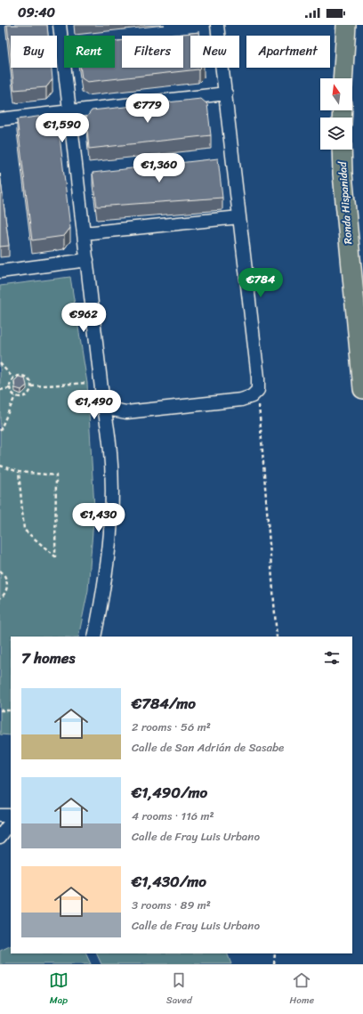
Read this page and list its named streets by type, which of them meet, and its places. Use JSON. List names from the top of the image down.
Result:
{
  "streets": {
    "highway": ["Ronda Hispanidad"]
  },
  "north": "top",
  "page": {
    "status": "09:40",
    "chip": [
      "Buy",
      "Rent",
      "Filters",
      "New",
      "Apartment"
    ],
    "price": [
      "€779",
      "€1,590",
      "€1,360",
      "€784",
      "€962",
      "€1,490",
      "€1,430"
    ],
    "heading": "7 homes",
    "list": [
      {
        "name": "€784/mo",
        "note": "2 rooms · 56 m² · Calle de San Adrián de Sasabe"
      },
      {
        "name": "€1,490/mo",
        "note": "4 rooms · 116 m² · Calle de Fray Luis Urbano"
      },
      {
        "name": "€1,430/mo",
        "note": "3 rooms · 89 m² · Calle de Fray Luis Urbano"
      }
    ],
    "tabs": ["Map", "Saved", "Home"]
  }
}
